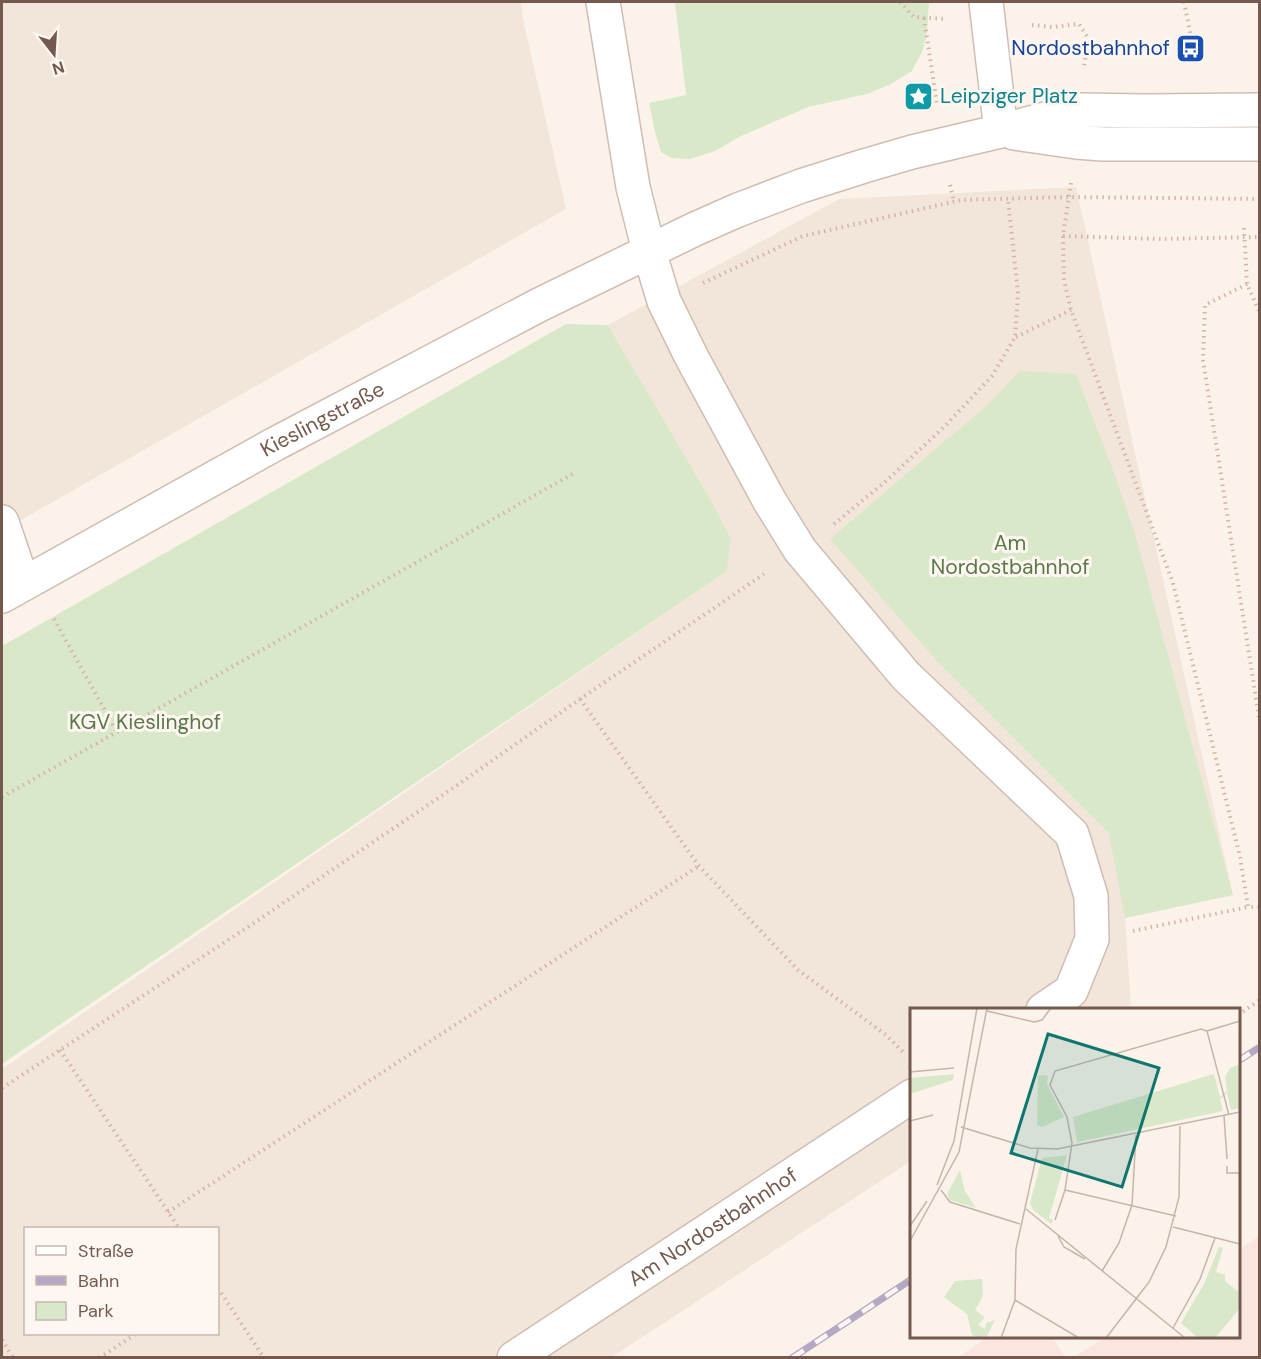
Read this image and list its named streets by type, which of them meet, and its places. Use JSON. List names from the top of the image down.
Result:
{
  "streets": {
    "street": ["Kieslingstraße", "Am Nordostbahnhof"]
  },
  "parks": ["Am Nordostbahnhof", "KGV Kieslinghof"],
  "places": {
    "bus stop": ["Nordostbahnhof"],
    "place": ["Leipziger Platz"]
  },
  "legend": ["Straße", "Bahn", "Park"],
  "north": "bottom"
}
